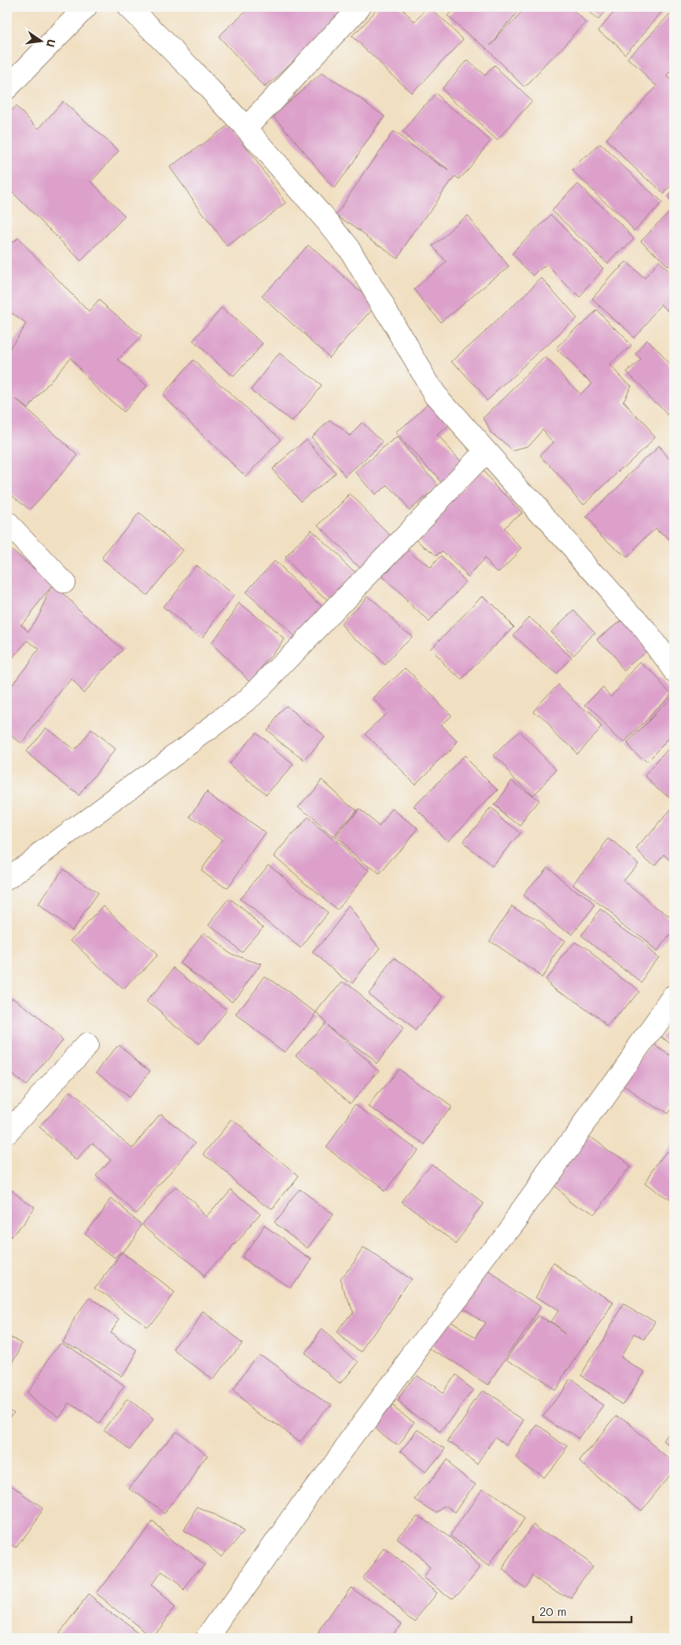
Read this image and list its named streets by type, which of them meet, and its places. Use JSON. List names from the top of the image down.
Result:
{
  "scale_bar": "20 m",
  "north": "right"
}
